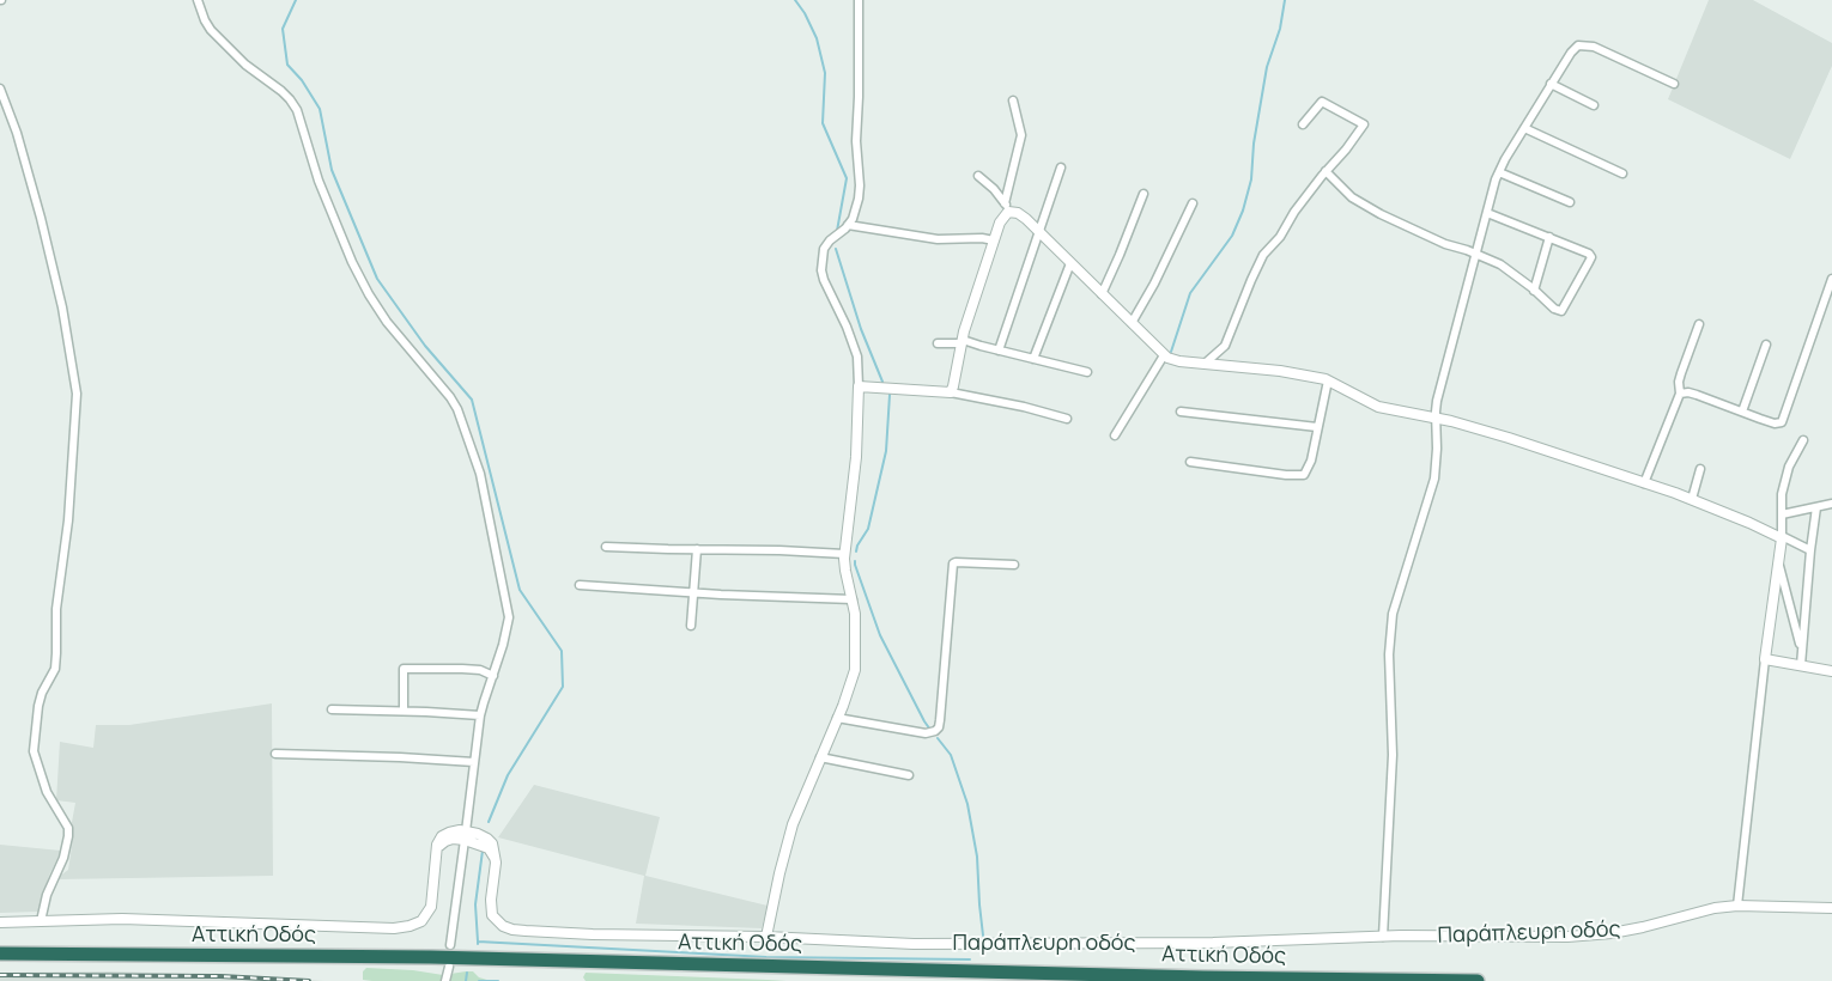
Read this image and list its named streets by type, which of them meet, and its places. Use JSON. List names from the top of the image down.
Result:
{
  "streets": {
    "highway": ["Αττική Οδός"],
    "street": ["Παράπλευρη οδός"]
  }
}
